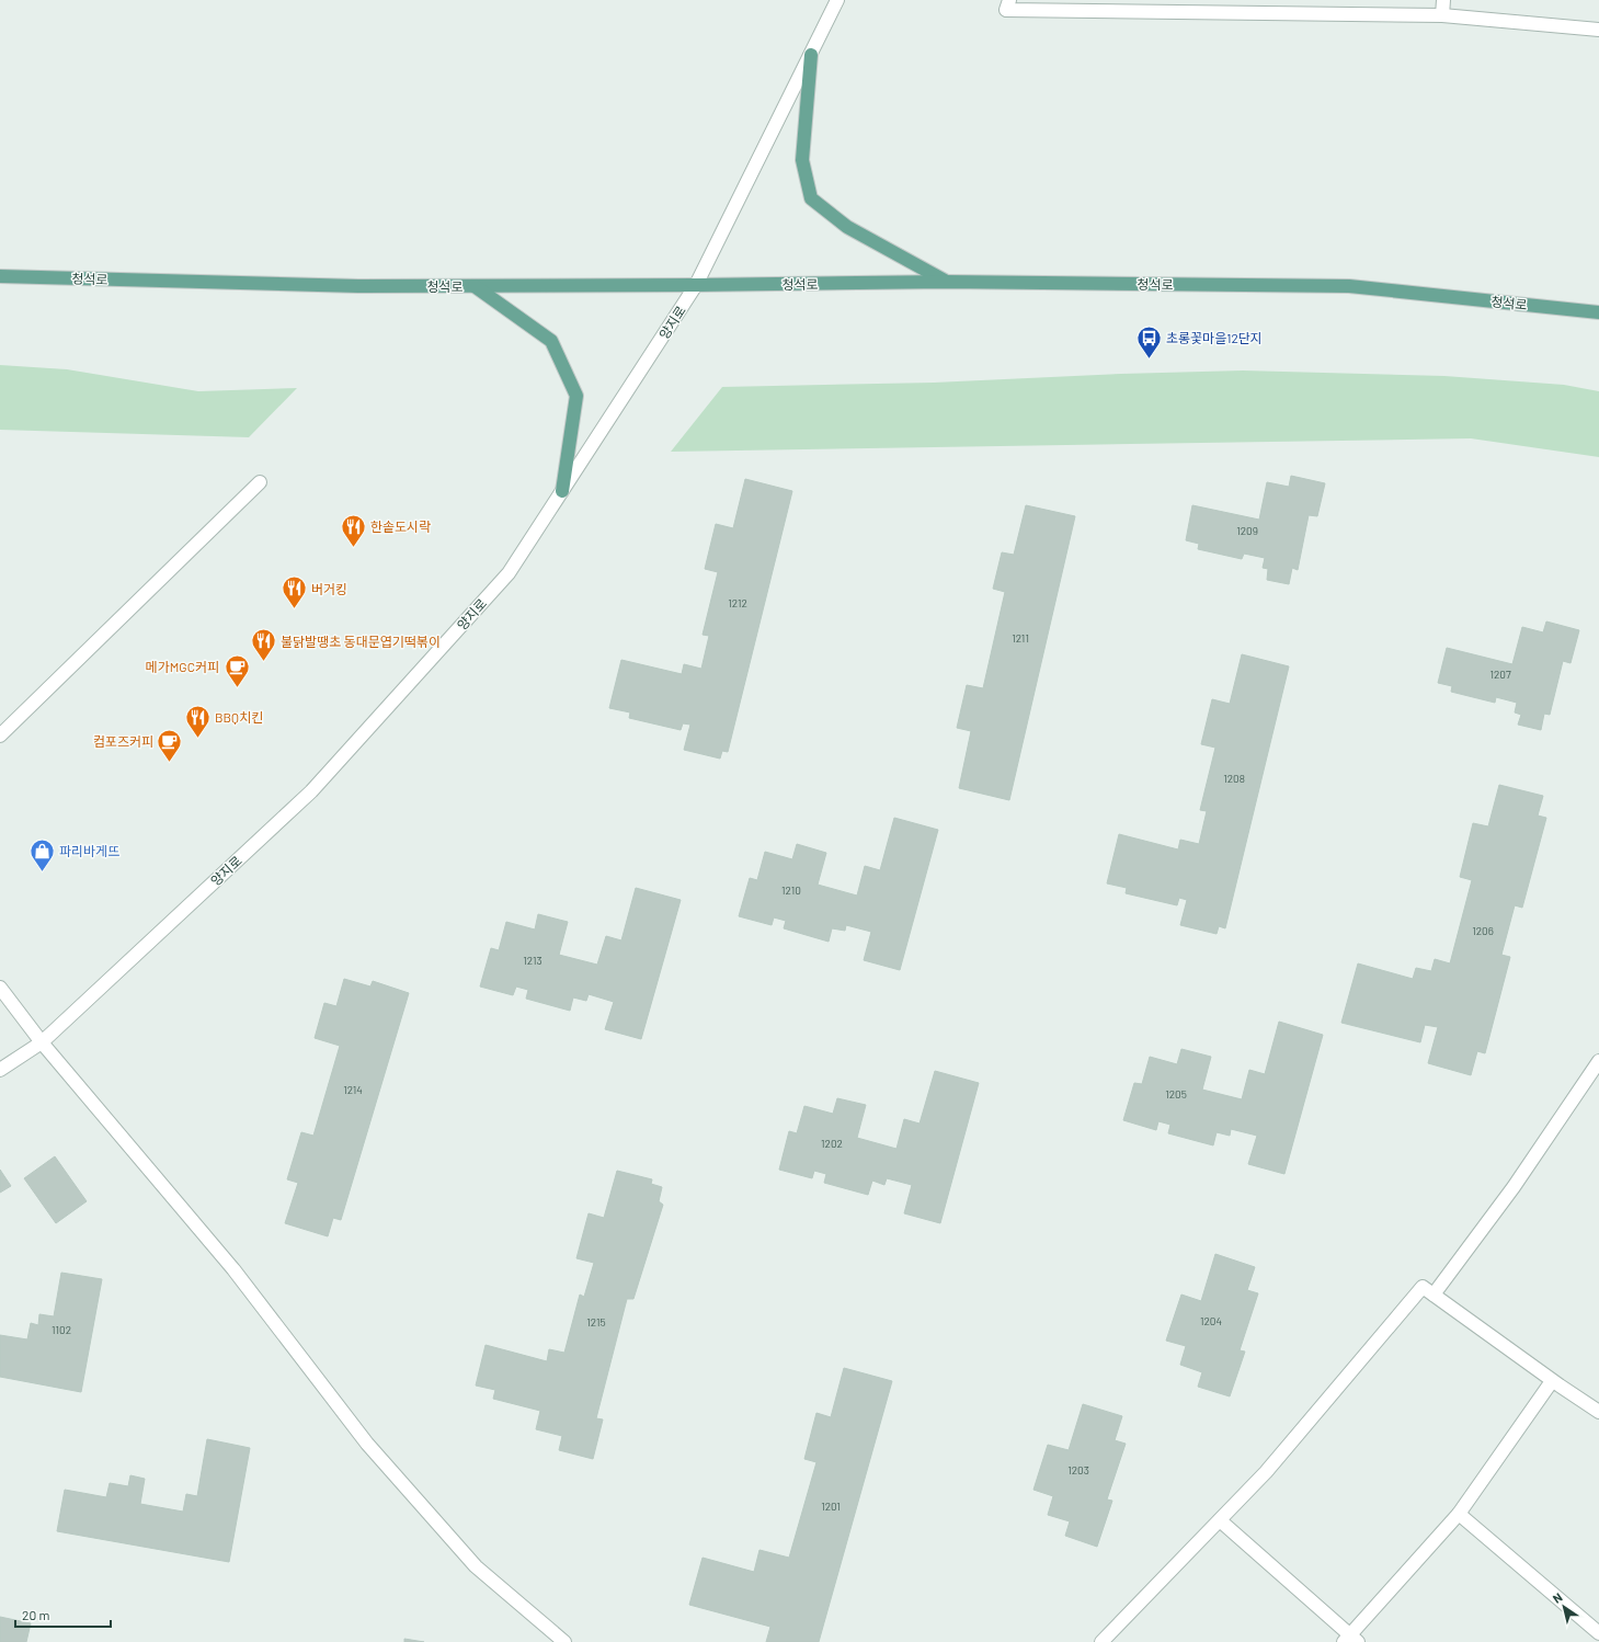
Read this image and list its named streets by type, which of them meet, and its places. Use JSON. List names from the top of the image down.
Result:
{
  "streets": {
    "main road": ["청석로"],
    "street": ["양지로"]
  },
  "crossings": [
    ["청석로", "양지로"]
  ],
  "places": {
    "bus stop": ["초롱꽃마을12단지"],
    "restaurant": [
      "한솥도시락",
      "버거킹",
      "불닭발땡초 동대문엽기떡볶이",
      "BBQ치킨"
    ],
    "cafe": ["메가MGC커피", "컴포즈커피"],
    "shop": ["파리바게뜨"]
  },
  "house_numbers": [
    "1209",
    "1212",
    "1211",
    "1207",
    "1208",
    "1210",
    "1206",
    "1213",
    "1214",
    "1205",
    "1202",
    "1204",
    "1215",
    "1102",
    "1203",
    "1201"
  ],
  "scale_bar": "20 m",
  "north": "top left"
}
